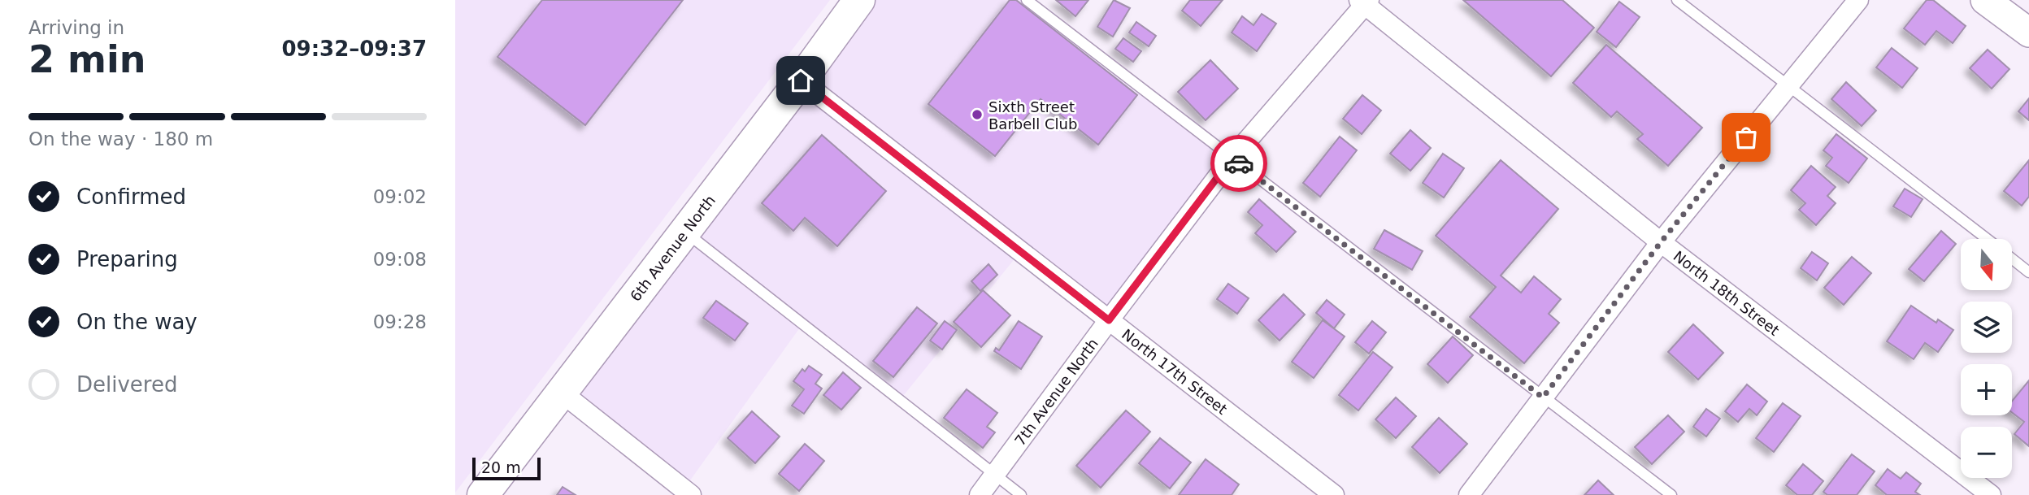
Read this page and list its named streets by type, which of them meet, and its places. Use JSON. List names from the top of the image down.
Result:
{
  "streets": {
    "main road": ["6th Avenue North"],
    "street": ["North 18th Street", "North 17th Street", "7th Avenue North"]
  },
  "crossings": [
    ["6th Avenue North", "North 17th Street"],
    ["North 18th Street", "7th Avenue North"],
    ["North 17th Street", "7th Avenue North"]
  ],
  "places": ["Sixth Street Barbell Club"],
  "scale_bar": "20 m",
  "north": "bottom",
  "page": {
    "heading": ["2 min", "Arriving in", "09:32–09:37"],
    "bar": "On the way · 180 m",
    "list": [
      ["Confirmed", "09:02"],
      ["Preparing", "09:08"],
      ["On the way", "09:28"],
      "Delivered"
    ],
    "map_buttons": ["+", "−"],
    "scale": "20 m"
  }
}
